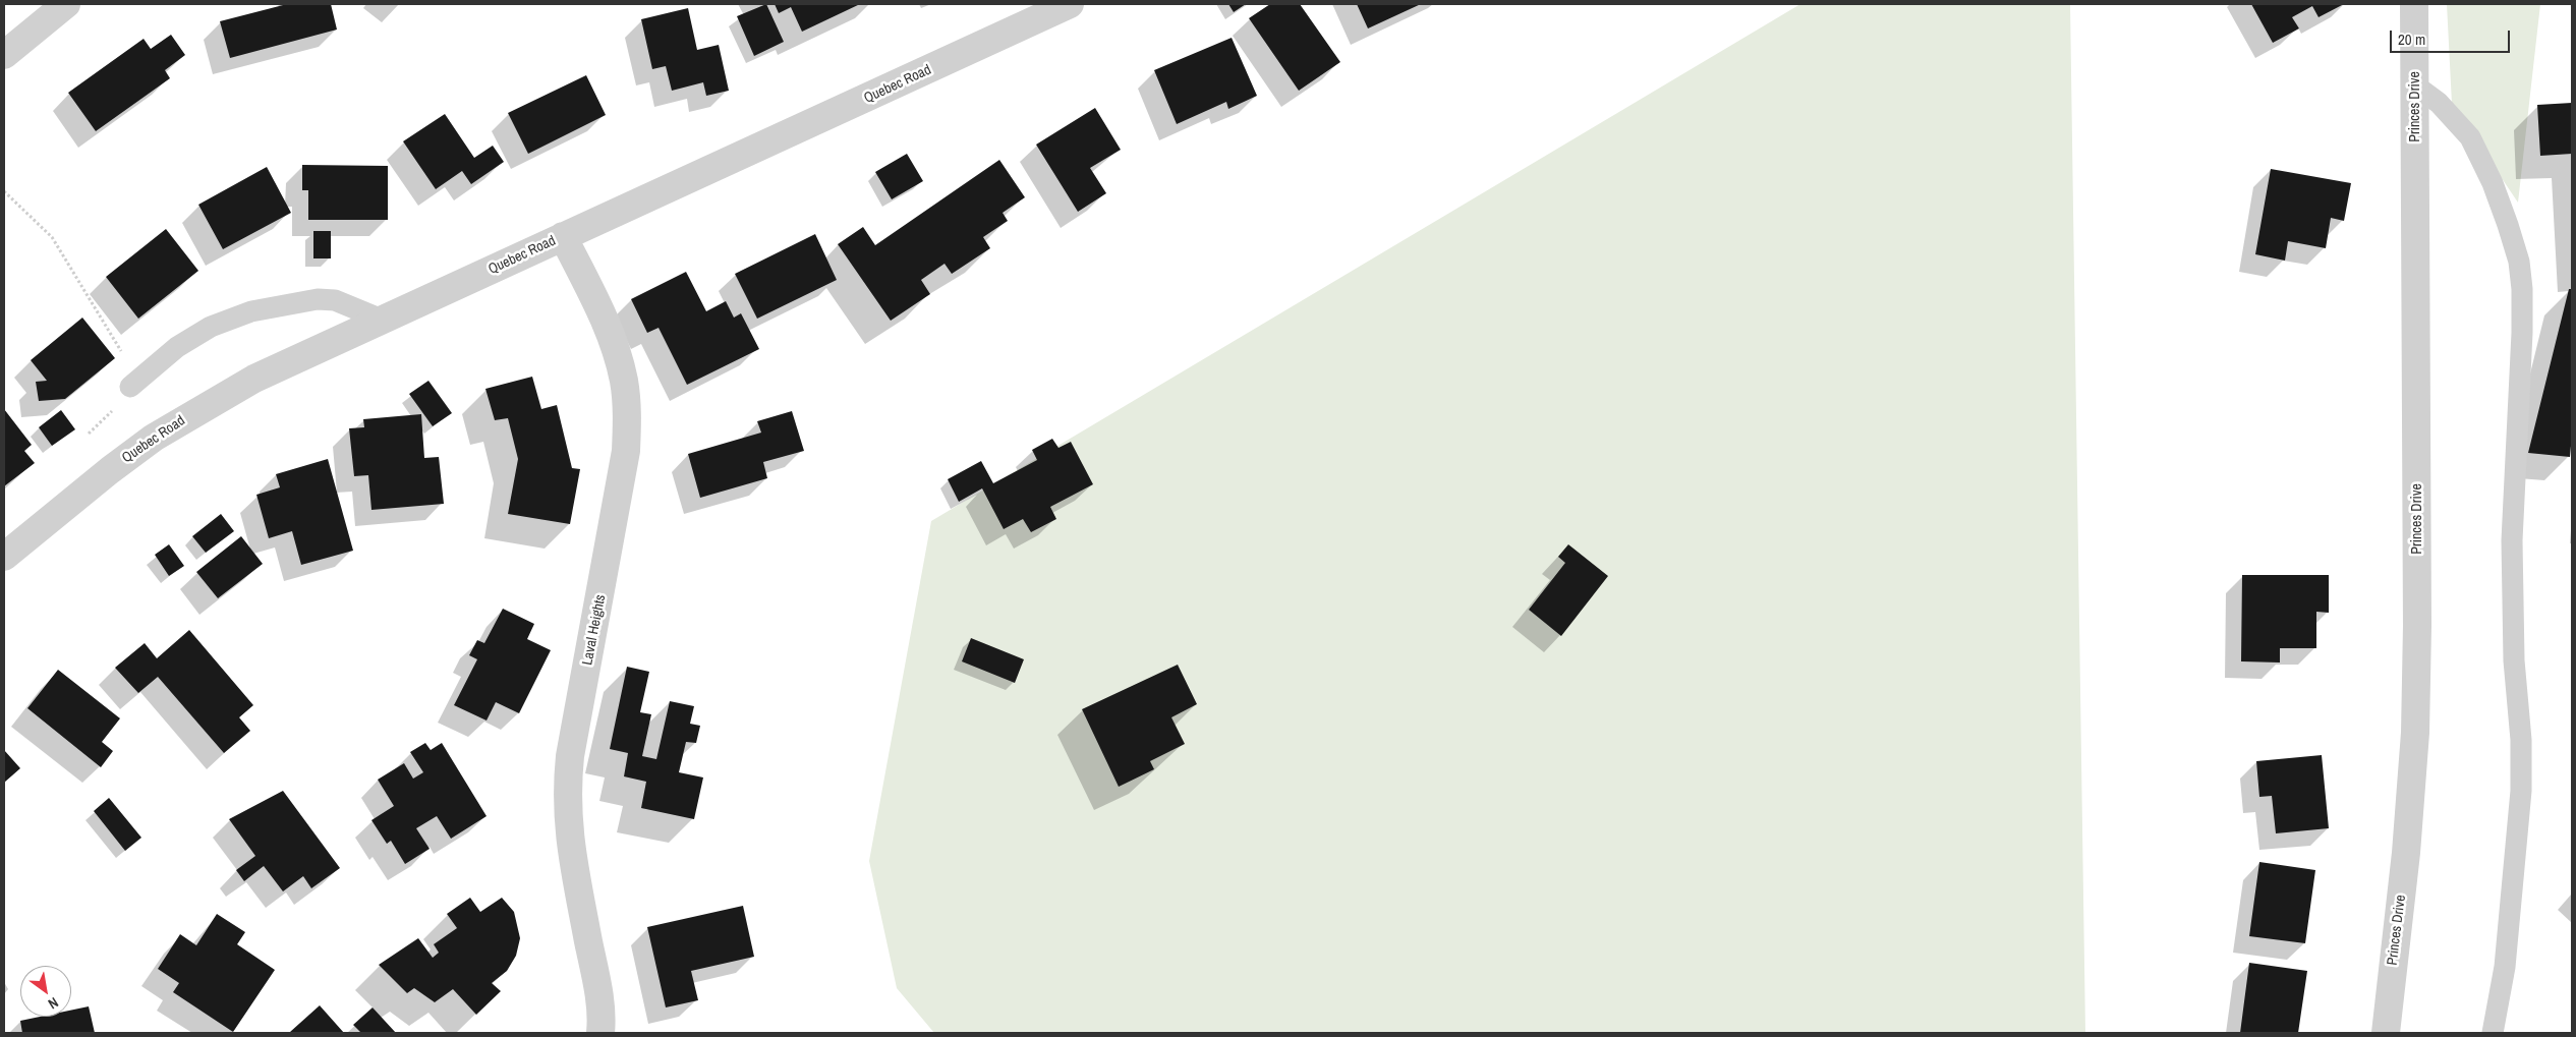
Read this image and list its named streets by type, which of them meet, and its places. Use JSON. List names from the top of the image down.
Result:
{
  "streets": {
    "street": ["Quebec Road", "Princes Drive", "Laval Heights"]
  },
  "crossings": [
    ["Quebec Road", "Laval Heights"]
  ],
  "scale_bar": "20 m",
  "north": "bottom right"
}
